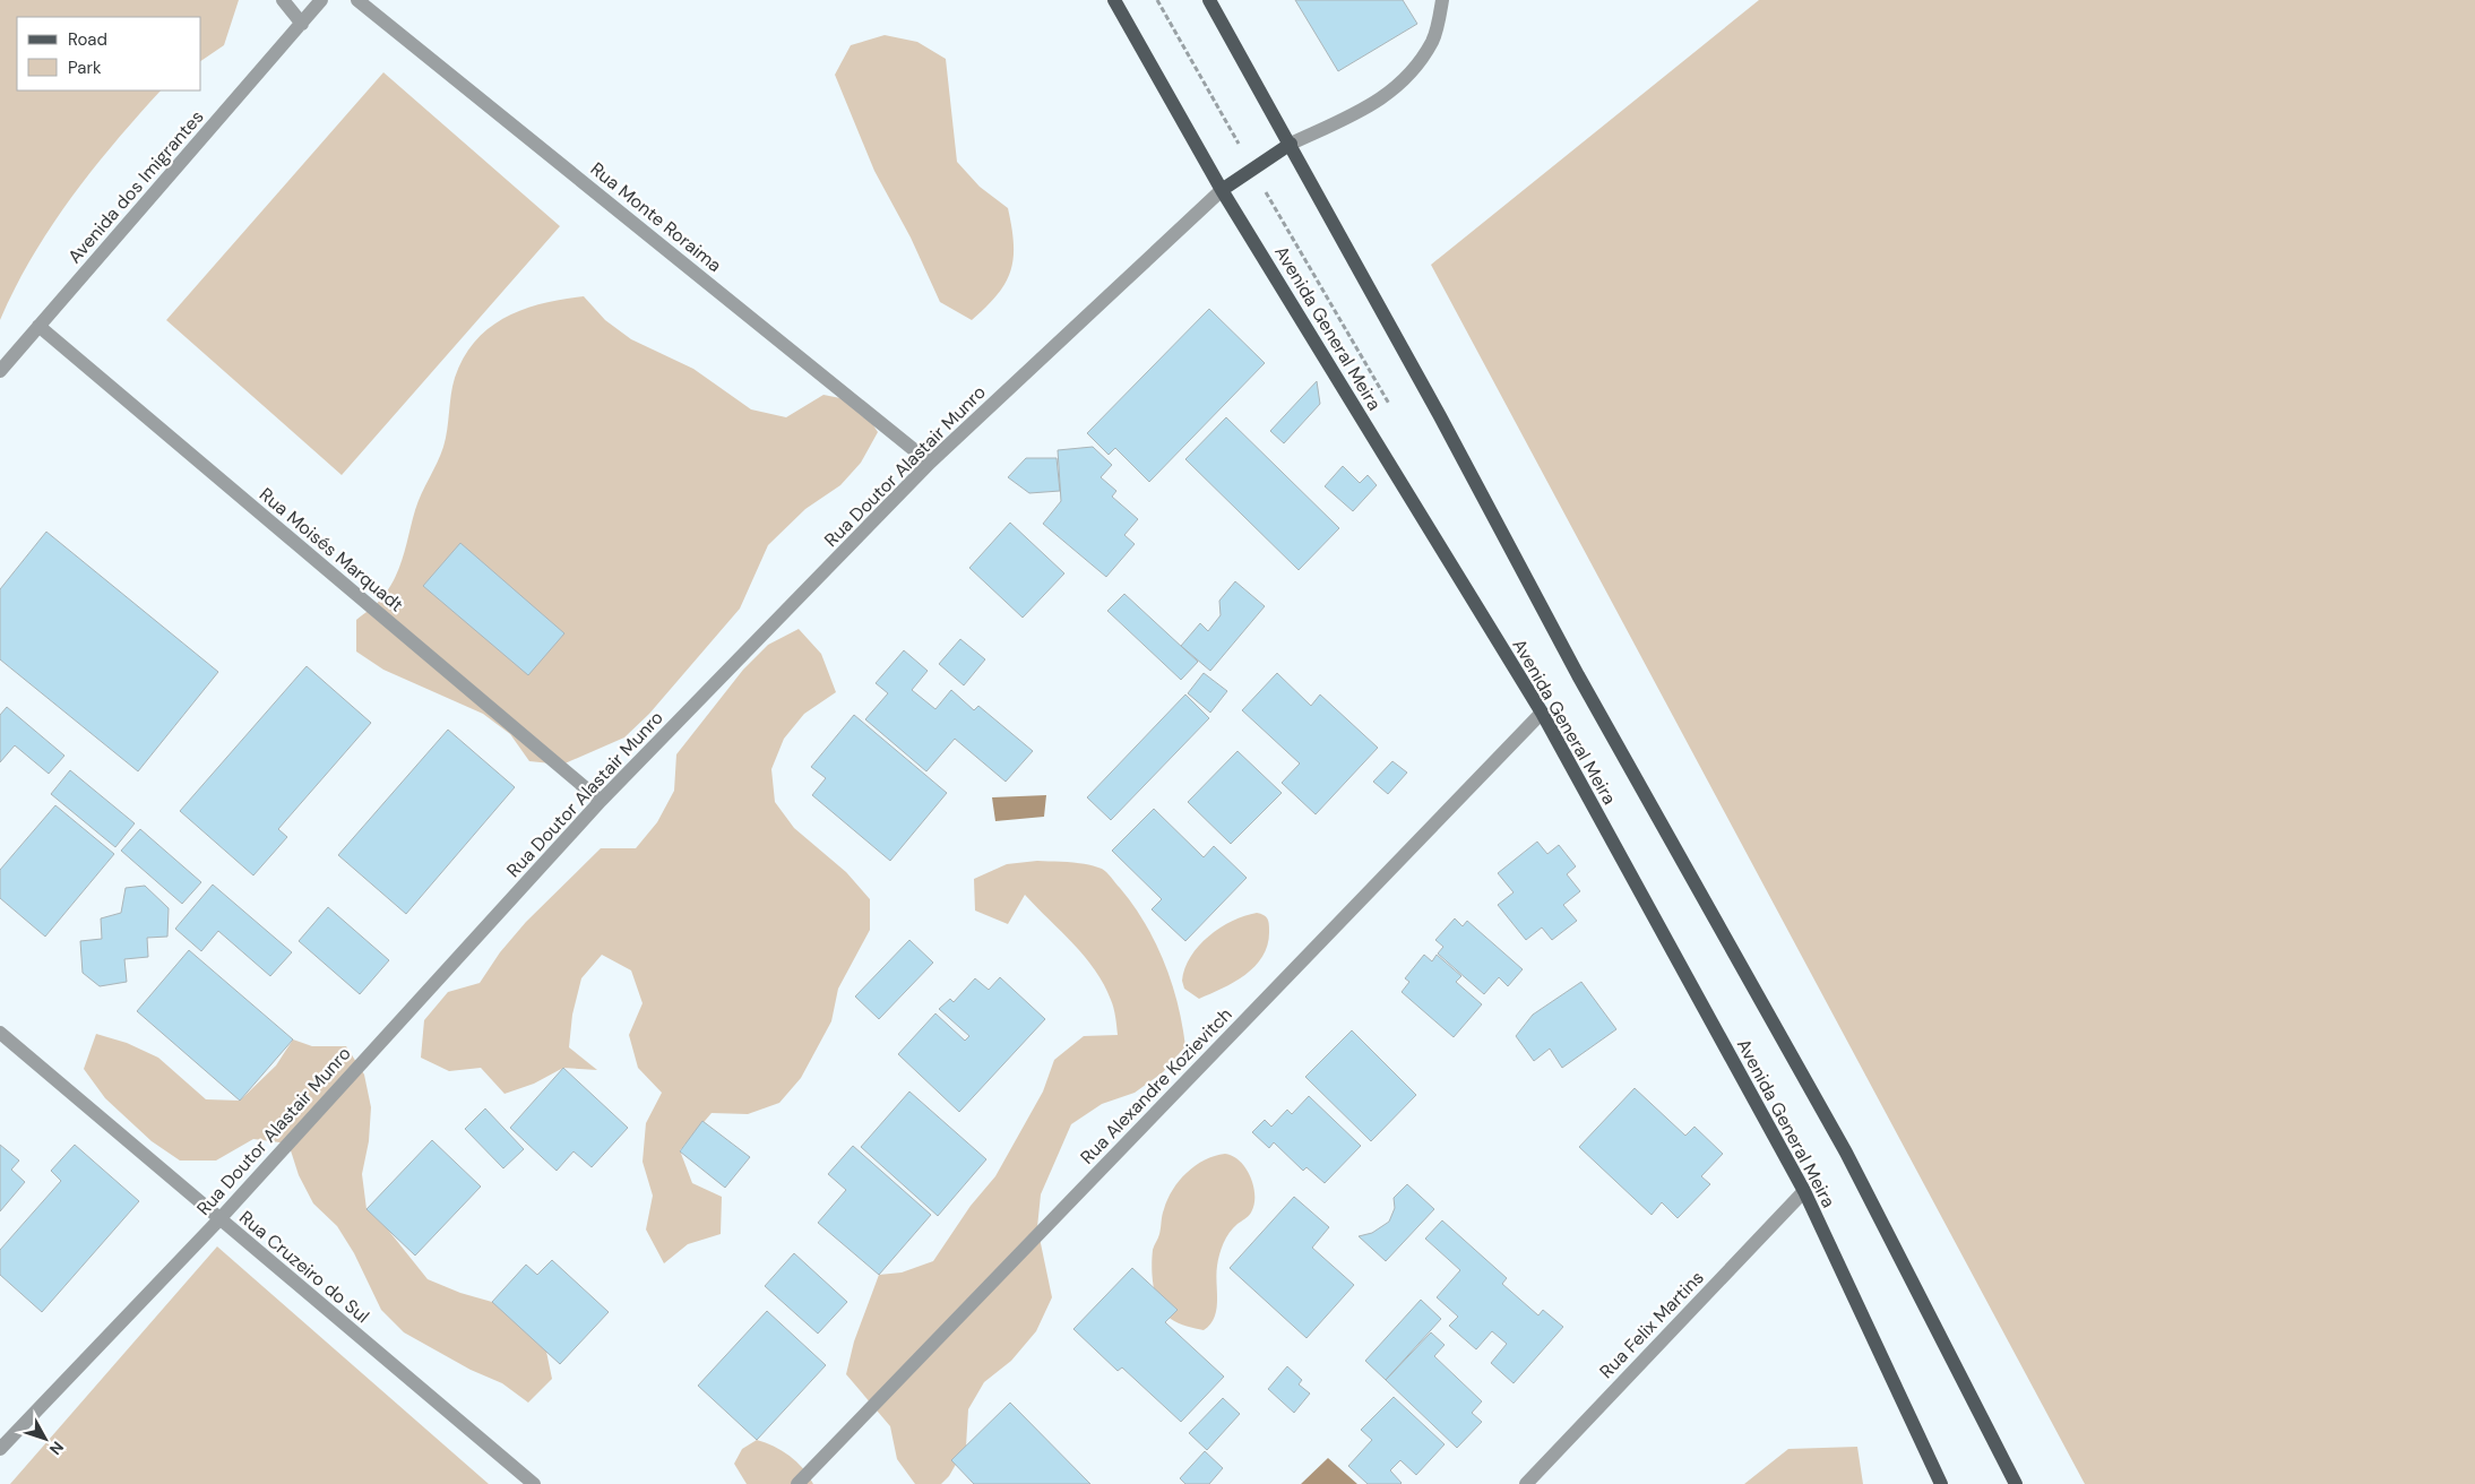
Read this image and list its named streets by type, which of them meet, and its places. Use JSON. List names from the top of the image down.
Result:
{
  "streets": {
    "main road": ["Avenida General Meira"],
    "street": [
      "Avenida dos Imigrantes",
      "Rua Monte Roraima",
      "Rua Doutor Alastair Munro",
      "Rua Moisés Marquadt",
      "Rua Alexandre Kozievitch",
      "Rua Cruzeiro do Sul",
      "Rua Felix Martins"
    ]
  },
  "crossings": [
    ["Avenida dos Imigrantes", "Rua Moisés Marquadt"],
    ["Rua Monte Roraima", "Rua Doutor Alastair Munro"],
    ["Avenida General Meira", "Rua Doutor Alastair Munro"],
    ["Avenida General Meira", "Rua Alexandre Kozievitch"],
    ["Avenida General Meira", "Rua Felix Martins"],
    ["Rua Doutor Alastair Munro", "Rua Moisés Marquadt"],
    ["Rua Doutor Alastair Munro", "Rua Cruzeiro do Sul"]
  ],
  "legend": ["Road", "Park"],
  "north": "bottom right"
}
